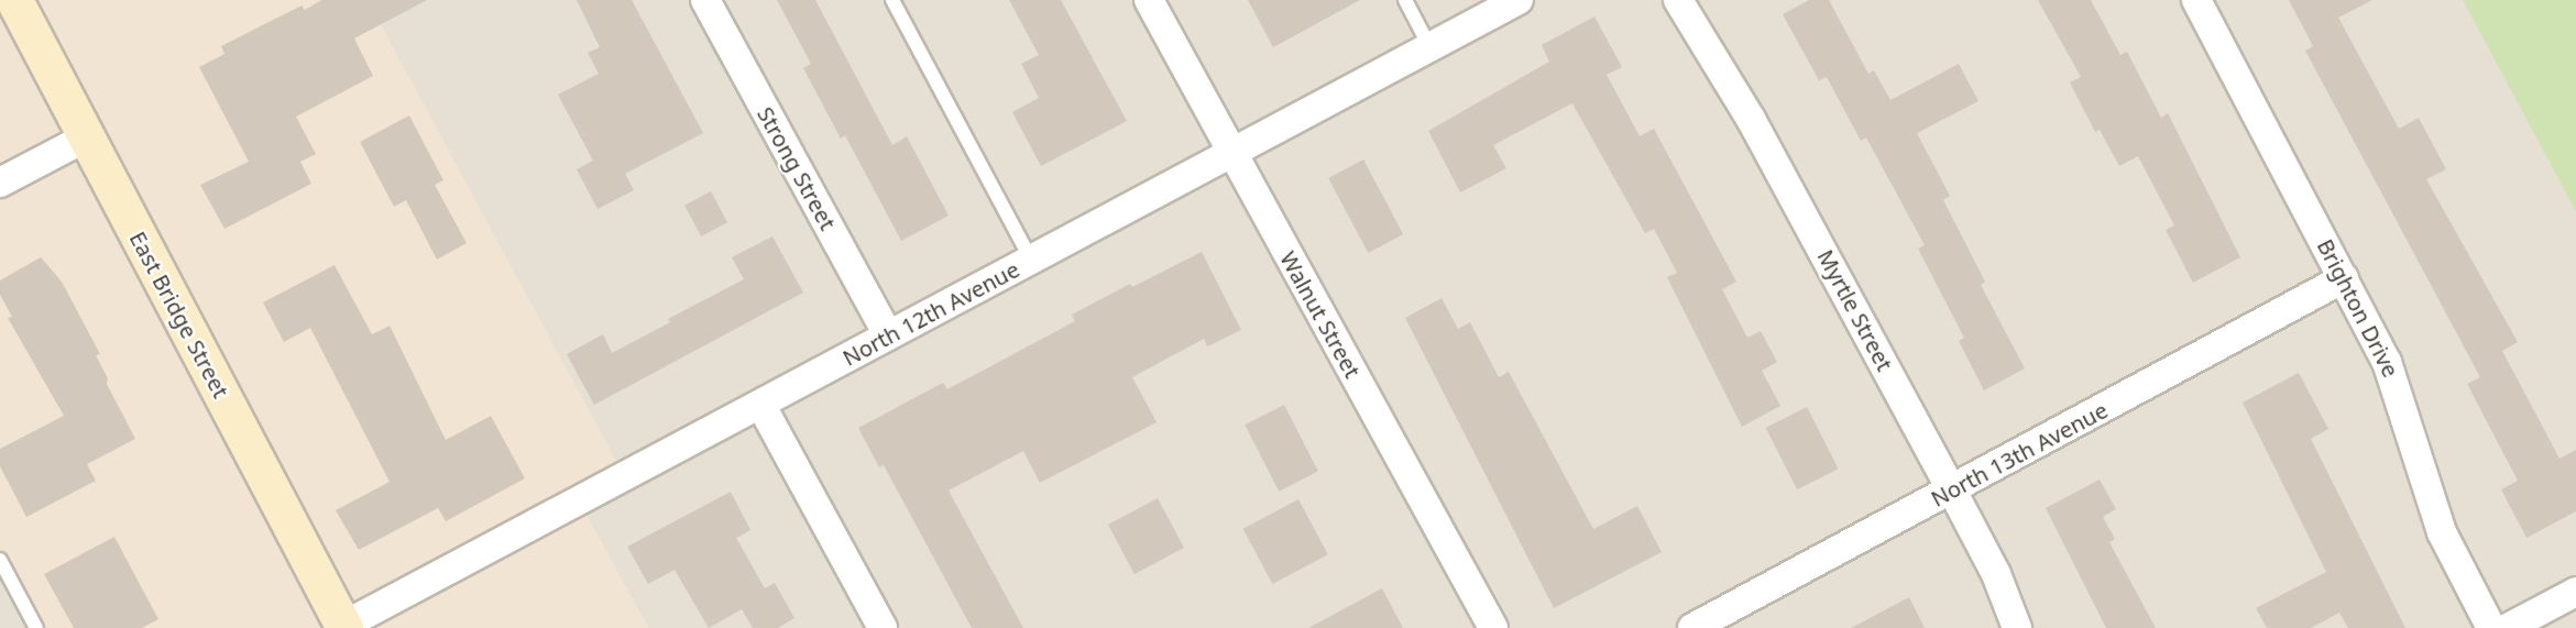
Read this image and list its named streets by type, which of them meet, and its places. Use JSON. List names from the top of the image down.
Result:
{
  "streets": {
    "main road": ["East Bridge Street"],
    "street": [
      "Strong Street",
      "Brighton Drive",
      "Myrtle Street",
      "North 12th Avenue",
      "Walnut Street",
      "North 13th Avenue"
    ]
  },
  "crossings": [
    ["Strong Street", "North 12th Avenue"],
    ["Brighton Drive", "North 13th Avenue"],
    ["Myrtle Street", "North 13th Avenue"],
    ["North 12th Avenue", "East Bridge Street"],
    ["North 12th Avenue", "Walnut Street"]
  ]
}
